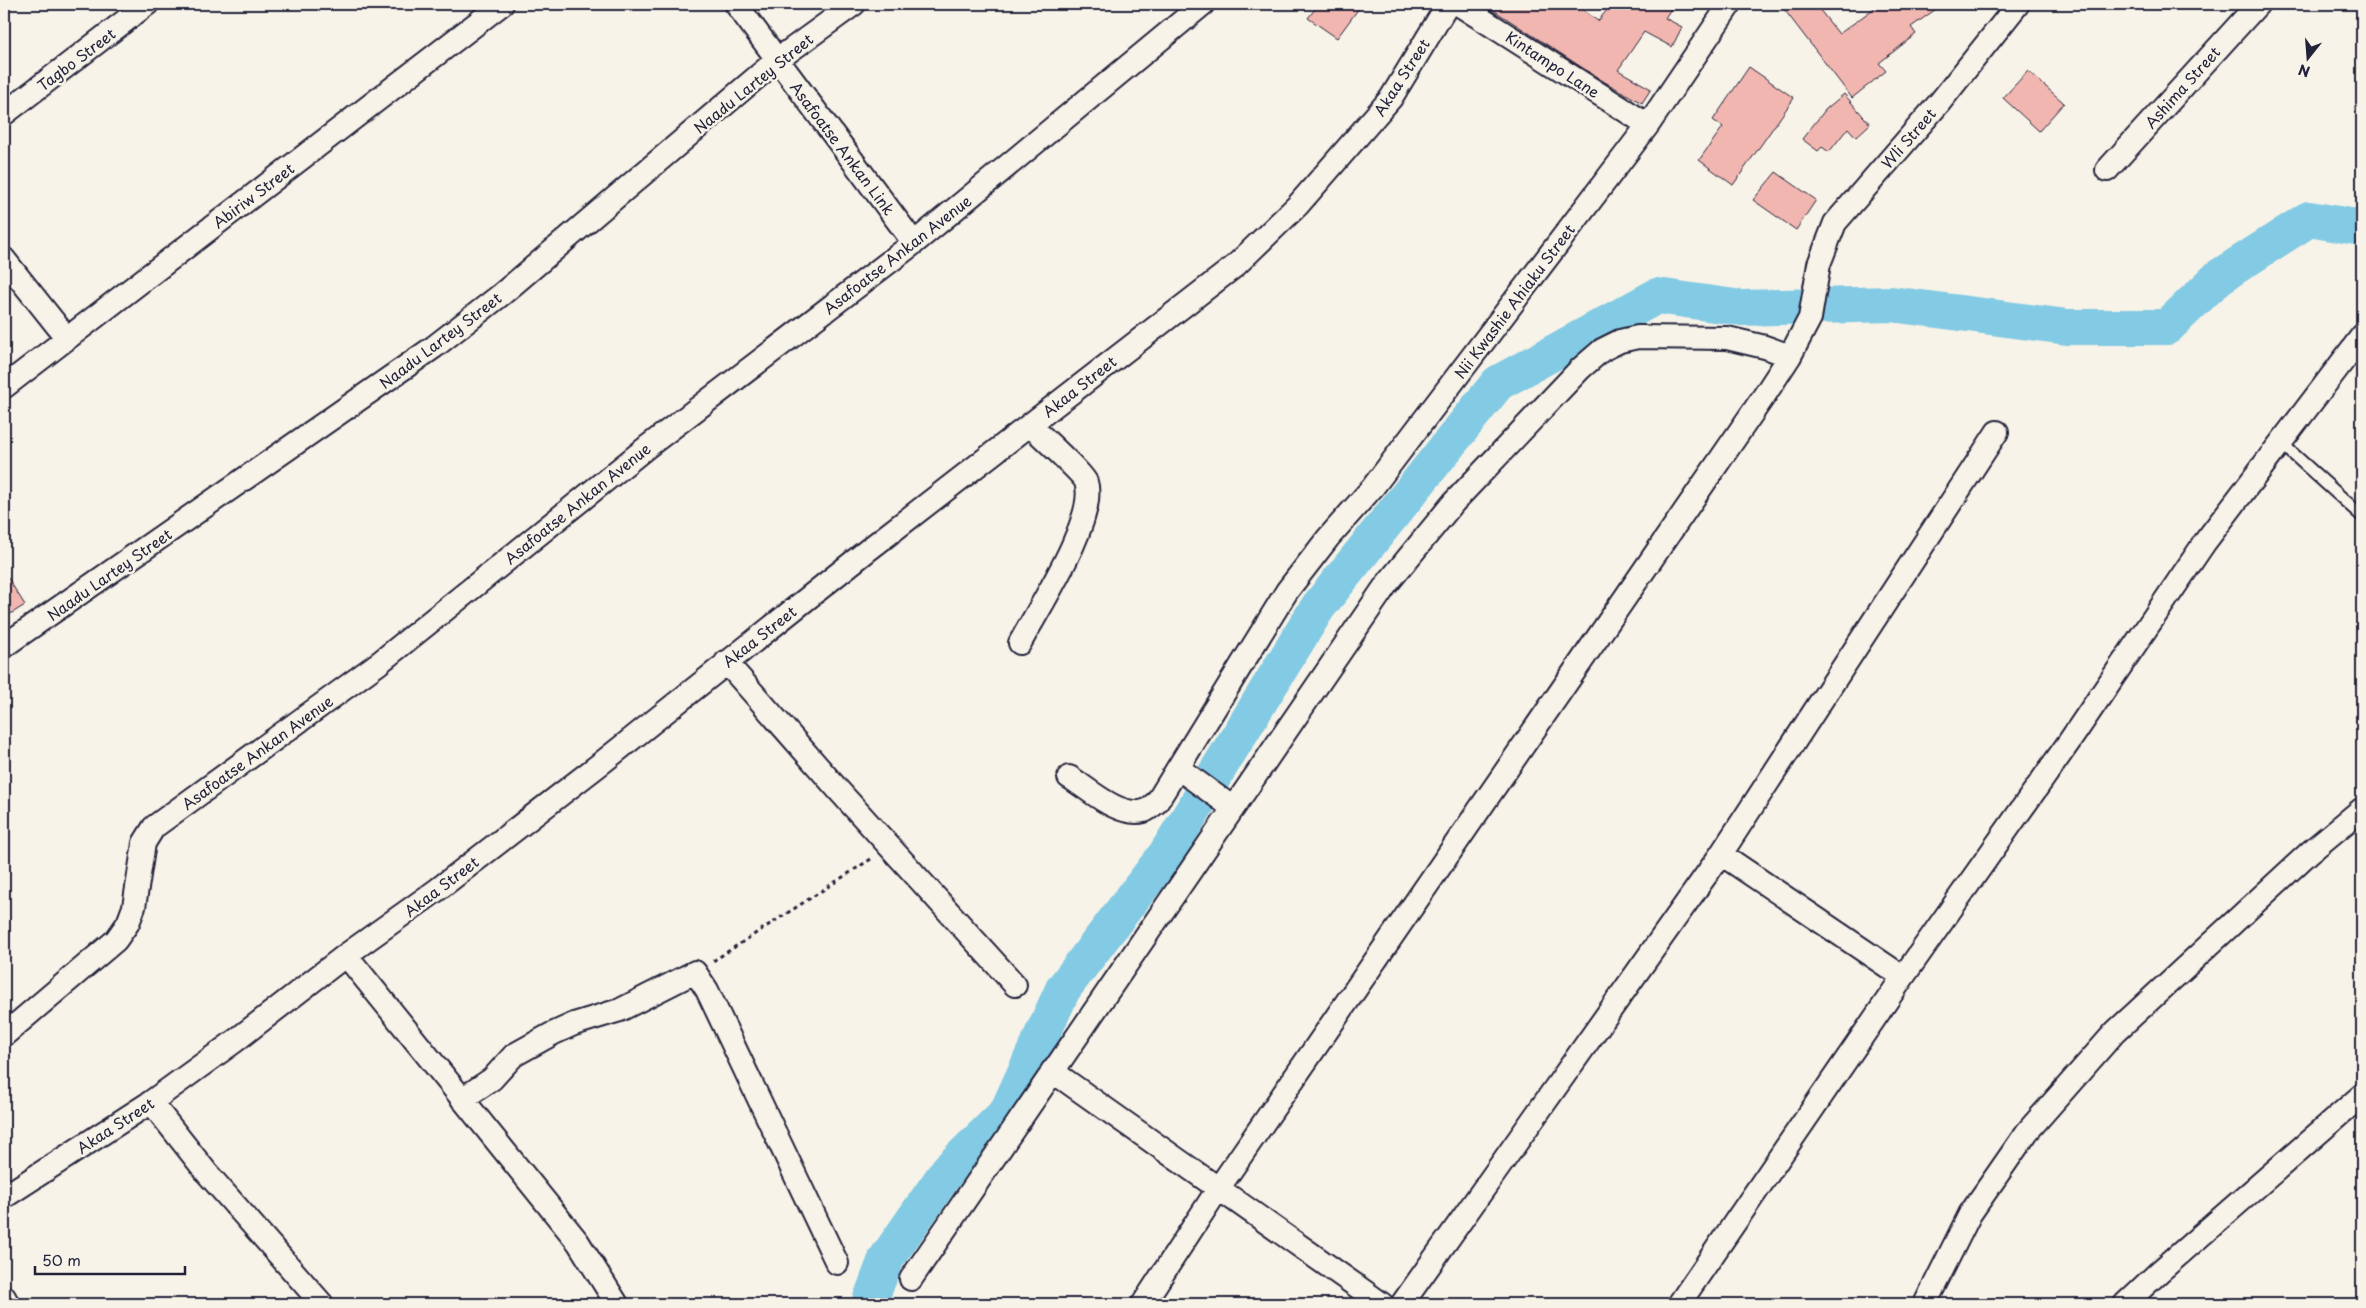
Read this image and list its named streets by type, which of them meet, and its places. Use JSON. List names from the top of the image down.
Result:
{
  "streets": {
    "street": [
      "Tagbo Street",
      "Kintampo Lane",
      "Akaa Street",
      "Naadu Lartey Street",
      "Ashima Street",
      "Wli Street",
      "Asafoatse Ankan Link",
      "Abiriw Street",
      "Asafoatse Ankan Avenue",
      "Nii Kwashie Ahiaku Street"
    ]
  },
  "crossings": [
    ["Kintampo Lane", "Nii Kwashie Ahiaku Street"],
    ["Naadu Lartey Street", "Asafoatse Ankan Link"],
    ["Asafoatse Ankan Link", "Asafoatse Ankan Avenue"]
  ],
  "scale_bar": "50 m",
  "north": "bottom"
}
